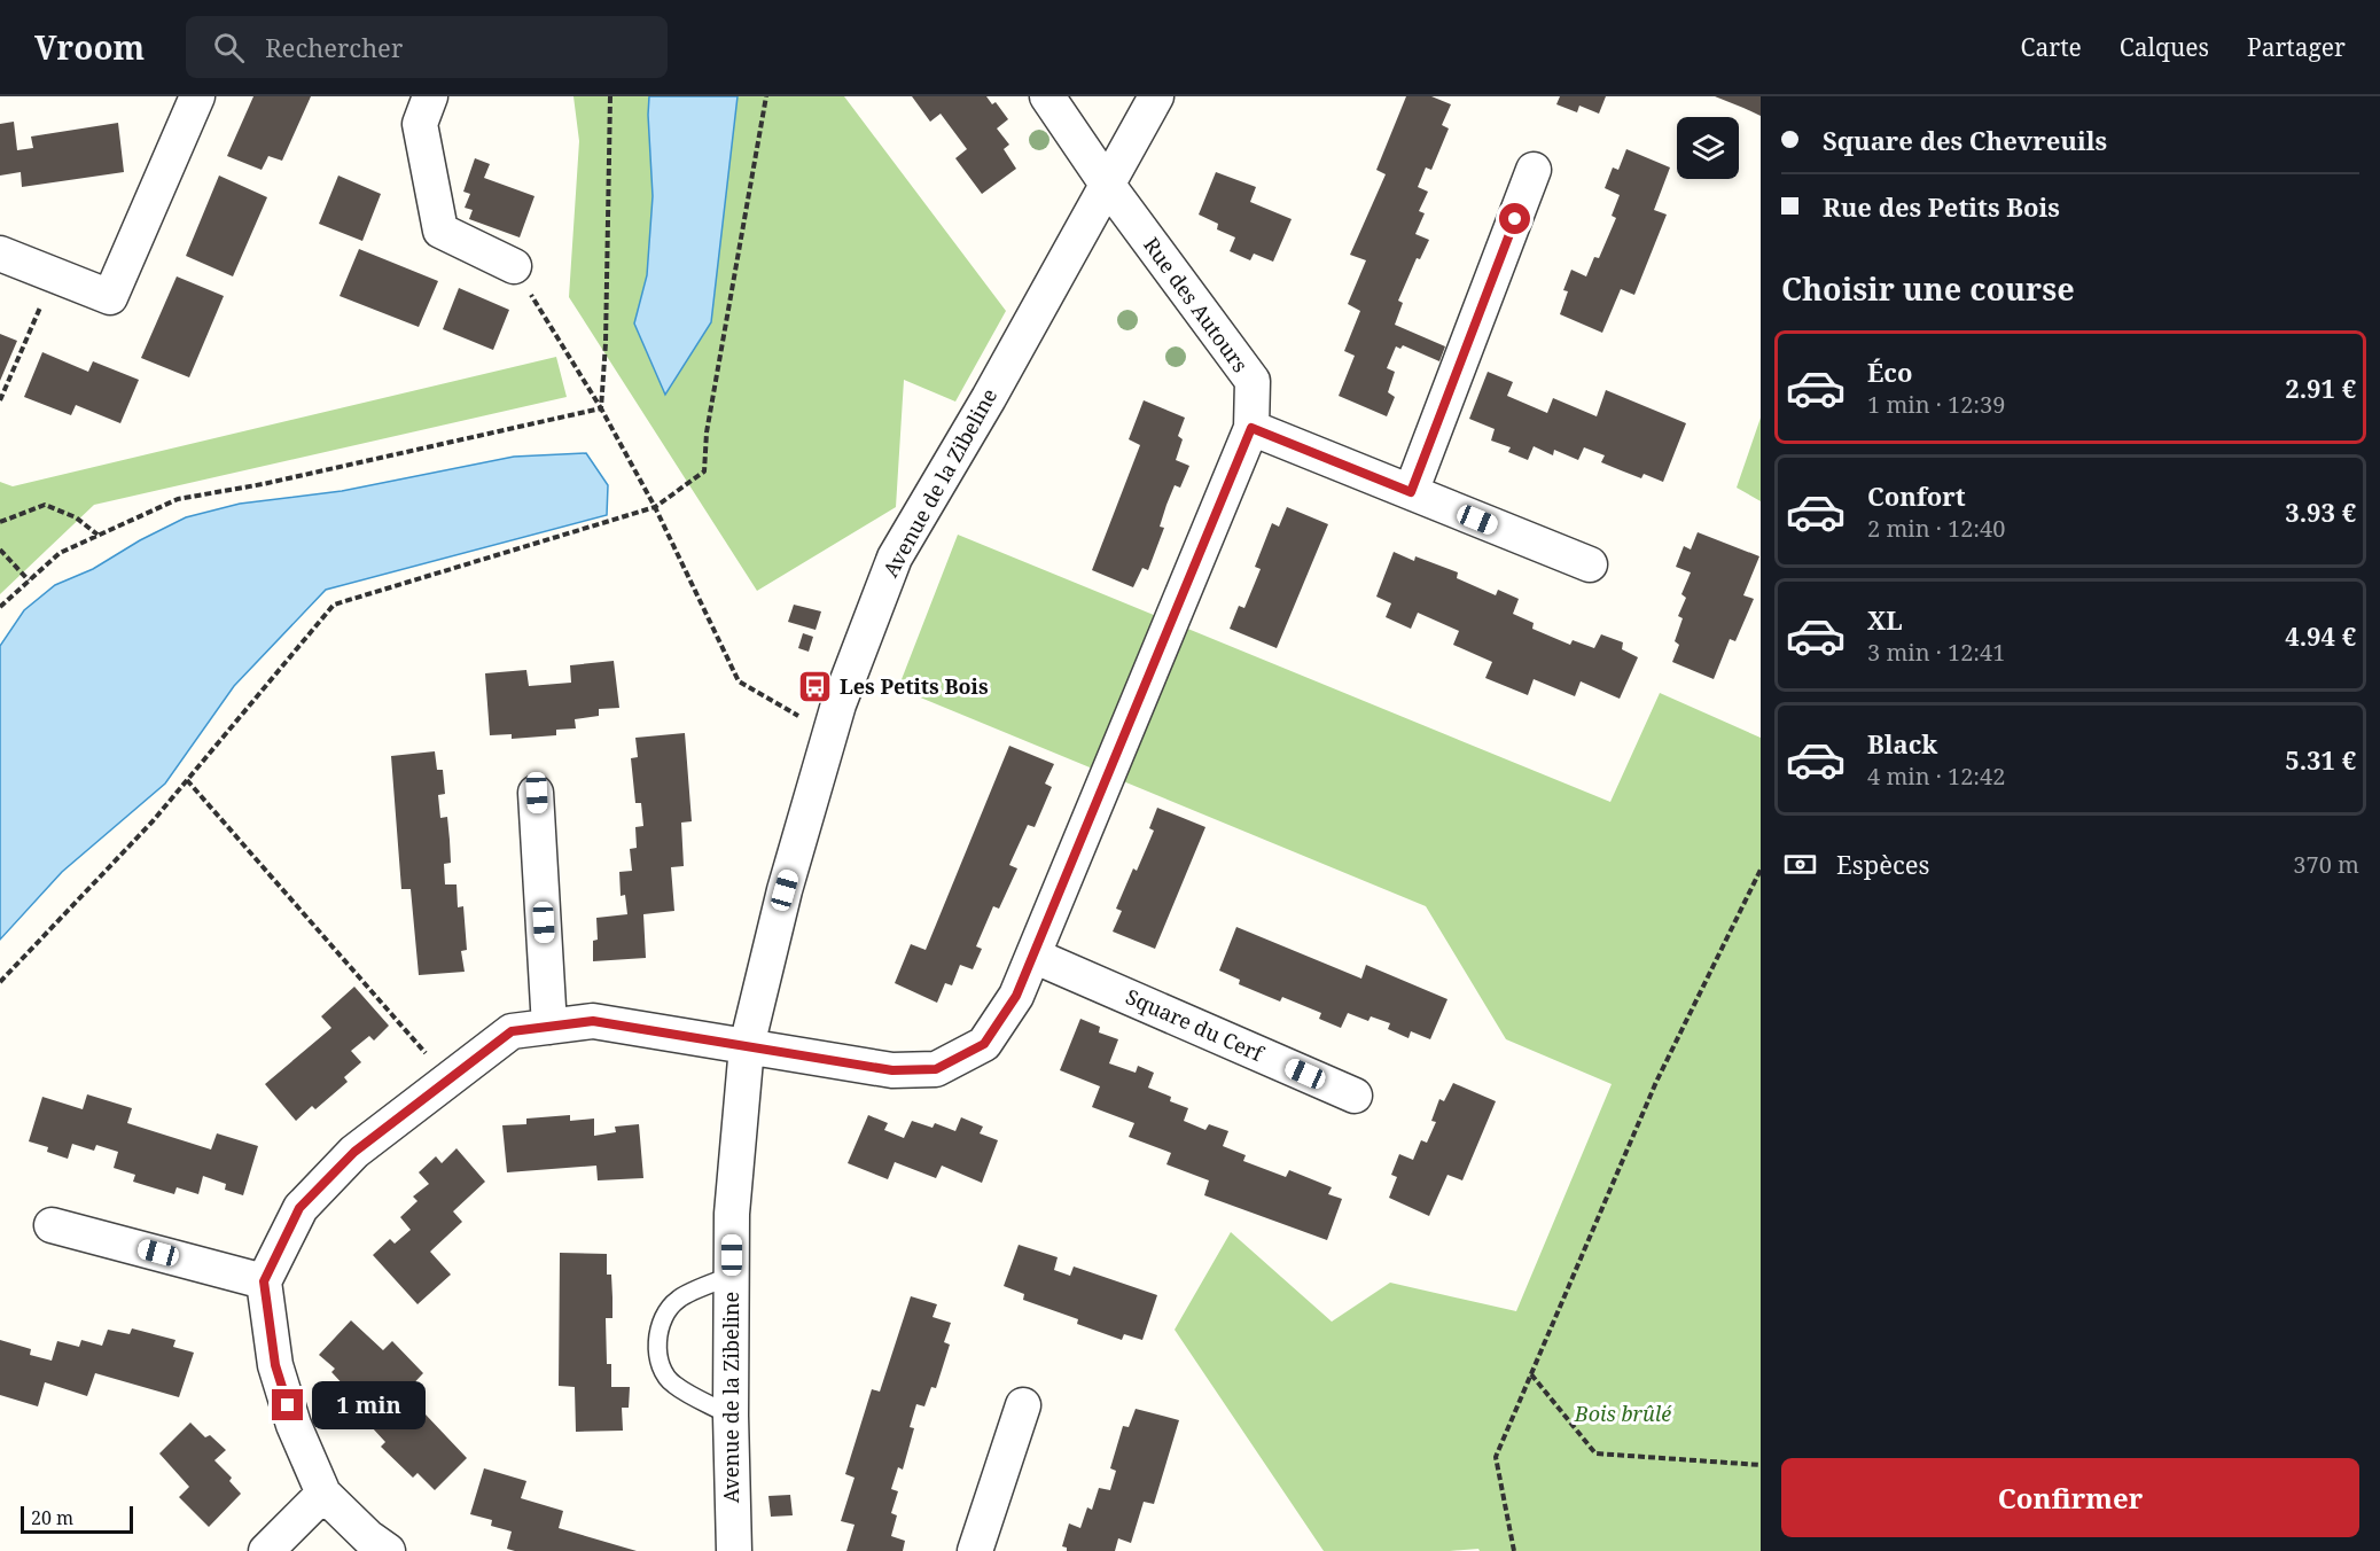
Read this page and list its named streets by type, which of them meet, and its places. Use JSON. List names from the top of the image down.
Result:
{
  "streets": {
    "street": ["Rue des Autours", "Avenue de la Zibeline", "Square du Cerf"]
  },
  "crossings": [
    ["Rue des Autours", "Avenue de la Zibeline"],
    ["Rue des Autours", "Square du Cerf"]
  ],
  "parks": ["Bois brûlé"],
  "places": {
    "bus stop": ["Les Petits Bois"]
  },
  "scale_bar": "20 m",
  "page": {
    "header": "Vroom",
    "search": "Rechercher",
    "nav": ["Carte", "Calques", "Partager"],
    "banner": ["Square des Chevreuils", "Rue des Petits Bois"],
    "heading": "Choisir une course",
    "list": [
      {
        "name": "Éco",
        "note": "1 min · 12:39",
        "value": "2.91 €"
      },
      {
        "name": "Confort",
        "note": "2 min · 12:40",
        "value": "3.93 €"
      },
      {
        "name": "XL",
        "note": "3 min · 12:41",
        "value": "4.94 €"
      },
      {
        "name": "Black",
        "note": "4 min · 12:42",
        "value": "5.31 €"
      }
    ],
    "pay": ["Espèces", "370 m"],
    "bubble": "1 min",
    "buttons": "Confirmer",
    "scale": "20 m"
  }
}
